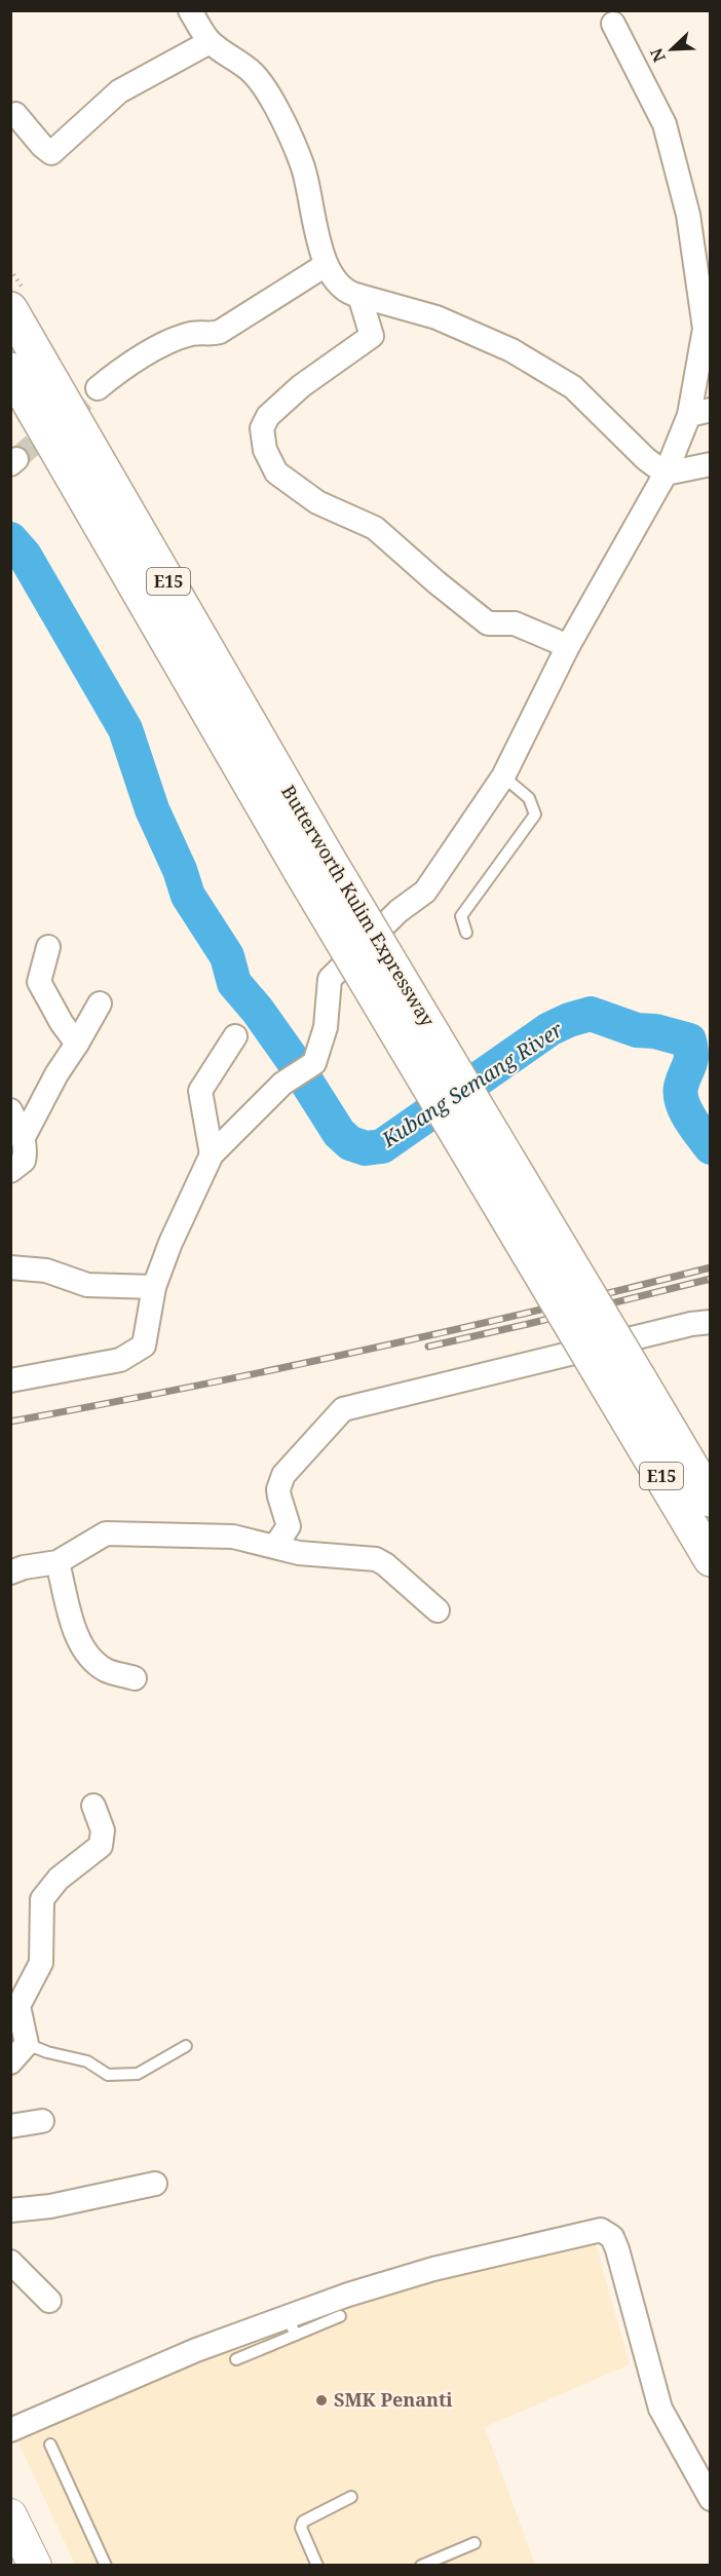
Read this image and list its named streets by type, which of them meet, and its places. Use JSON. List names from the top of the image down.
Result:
{
  "streets": {
    "highway": ["E15", "Butterworth Kulim Expressway"]
  },
  "water": ["Kubang Semang River"],
  "places": ["SMK Penanti"],
  "north": "bottom left"
}
